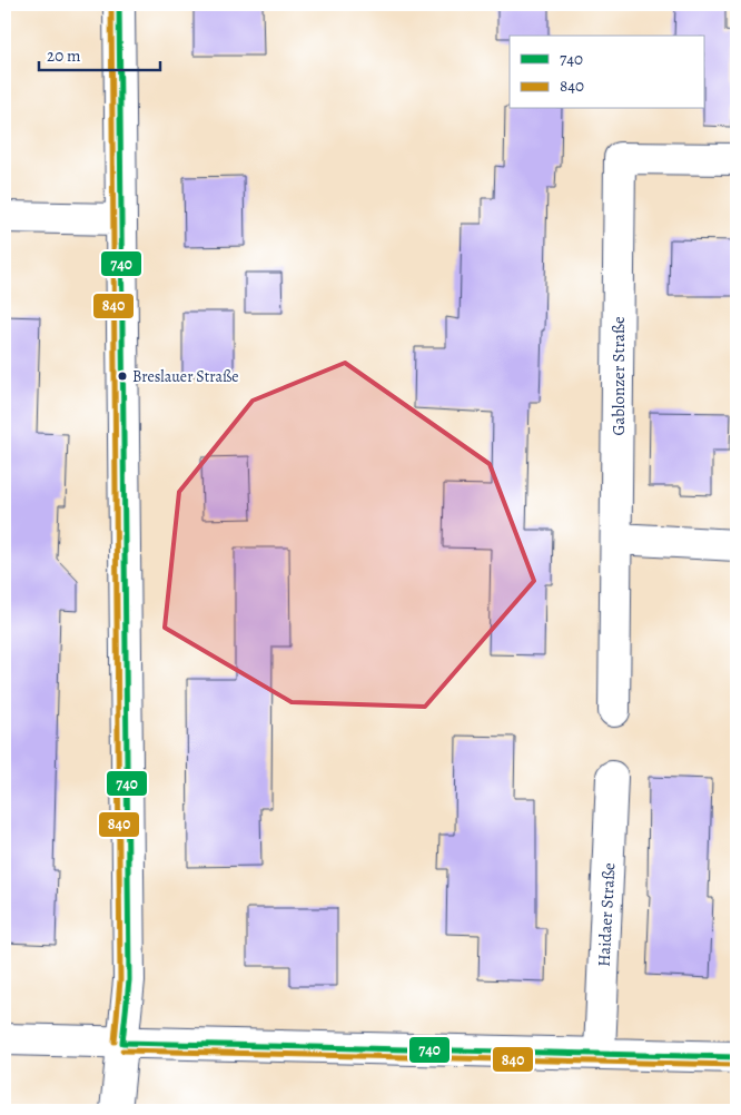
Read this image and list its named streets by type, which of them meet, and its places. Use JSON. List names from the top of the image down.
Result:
{
  "streets": {
    "street": ["Gablonzer Straße", "Haidaer Straße"]
  },
  "places": ["Breslauer Straße"],
  "lines": ["transit line 740", "transit line 840"],
  "legend": ["740", "840"],
  "scale_bar": "20 m"
}
